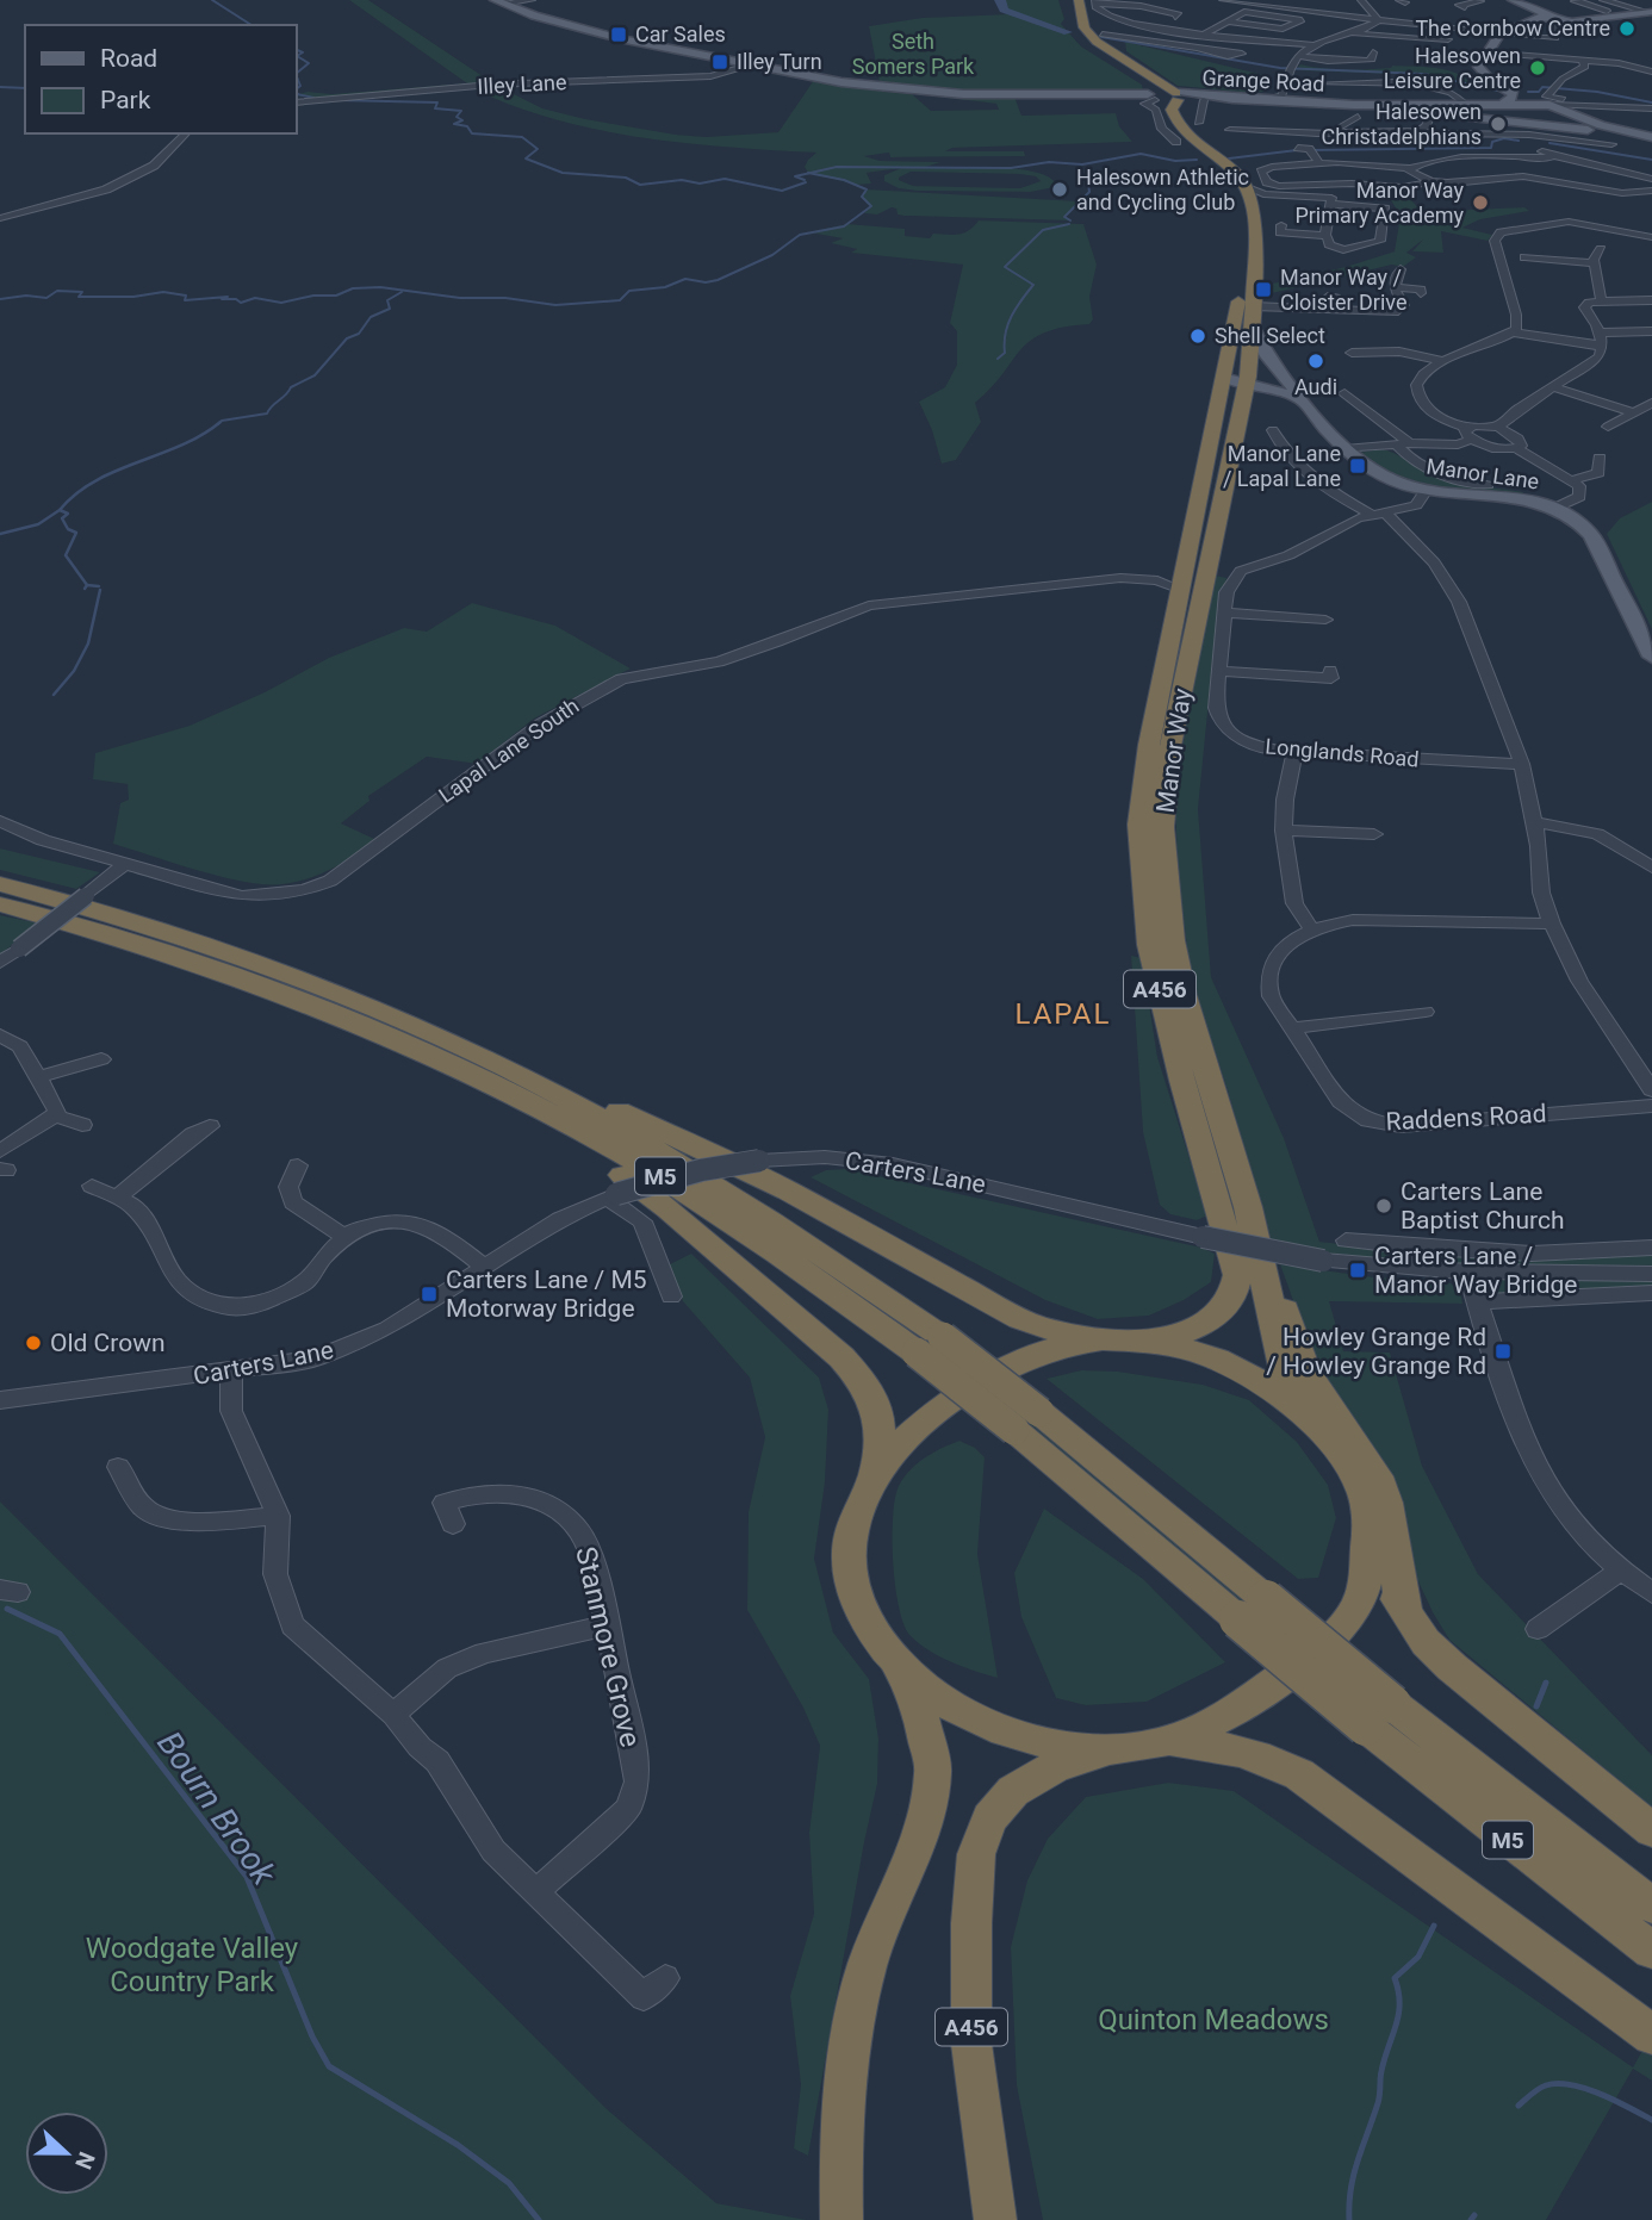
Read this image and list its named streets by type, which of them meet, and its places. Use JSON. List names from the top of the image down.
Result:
{
  "streets": {
    "highway": ["Manor Way", "A456", "M5"],
    "main road": ["Grange Road", "Manor Lane"],
    "street": [
      "Illey Lane",
      "Lapal Lane South",
      "Longlands Road",
      "Raddens Road",
      "Carters Lane",
      "Stanmore Grove"
    ]
  },
  "crossings": [
    ["Grange Road", "Manor Way"],
    ["Manor Lane", "Manor Way"],
    ["Lapal Lane South", "Manor Way"]
  ],
  "districts": ["LAPAL"],
  "water": ["Bourn Brook"],
  "parks": ["Seth Somers Park", "Woodgate Valley Country Park", "Quinton Meadows"],
  "places": {
    "other": [
      "The Cornbow Centre",
      "Halesowen Leisure Centre",
      "Halesowen Christadelphians",
      "Halesown Athletic and Cycling Club",
      "Manor Way Primary Academy",
      "Shell Select",
      "Audi",
      "Carters Lane Baptist Church",
      "Old Crown"
    ],
    "transit": [
      "Car Sales",
      "Illey Turn",
      "Manor Way / Cloister Drive",
      "Manor Lane / Lapal Lane",
      "Carters Lane / Manor Way Bridge",
      "Carters Lane / M5 Motorway Bridge",
      "Howley Grange Rd / Howley Grange Rd"
    ]
  },
  "legend": ["Road", "Park"],
  "north": "right"
}
